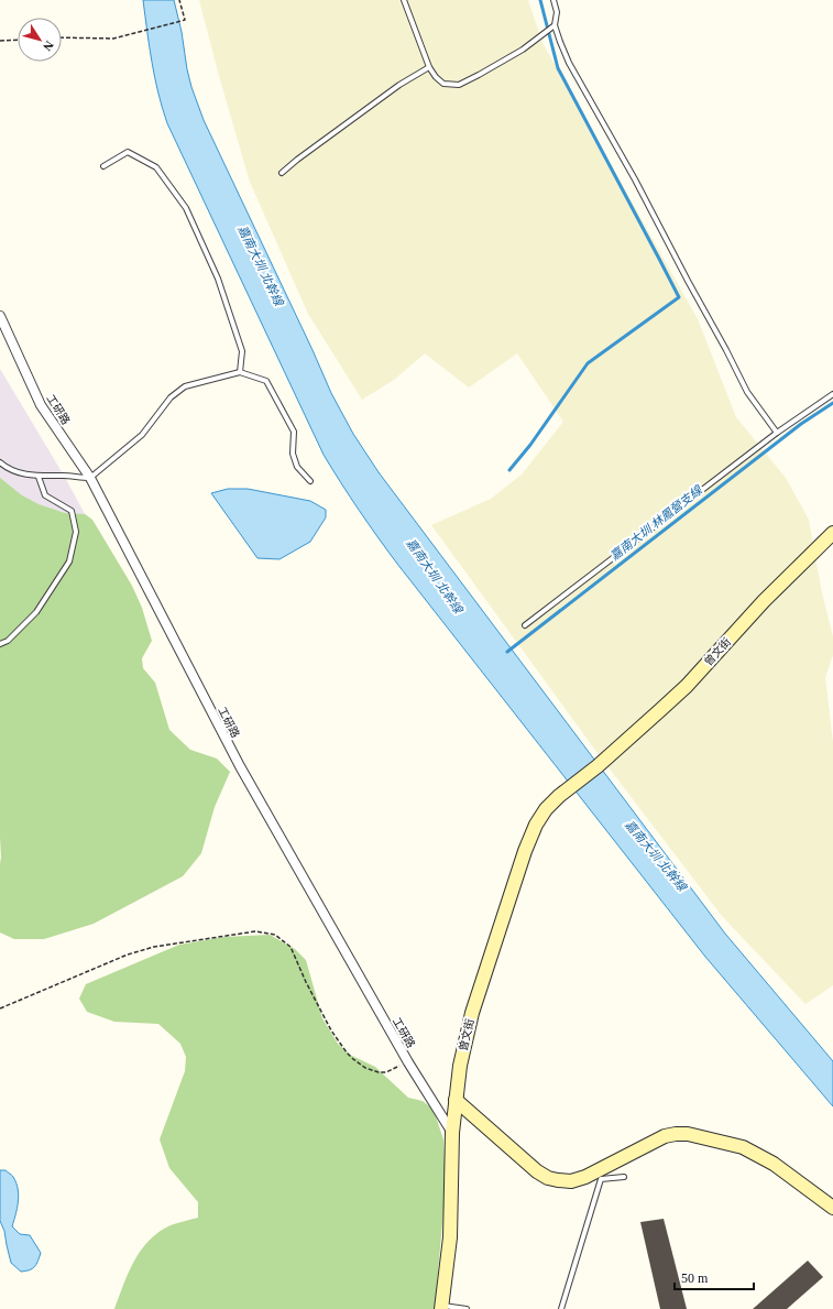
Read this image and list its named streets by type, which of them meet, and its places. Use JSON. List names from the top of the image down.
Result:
{
  "streets": {
    "main road": ["曾文街"],
    "street": ["工研路"]
  },
  "crossings": [
    ["工研路", "曾文街"]
  ],
  "water": ["嘉南大圳 北幹線", "嘉南大圳 林鳳營支線"],
  "scale_bar": "50 m",
  "north": "bottom right"
}
